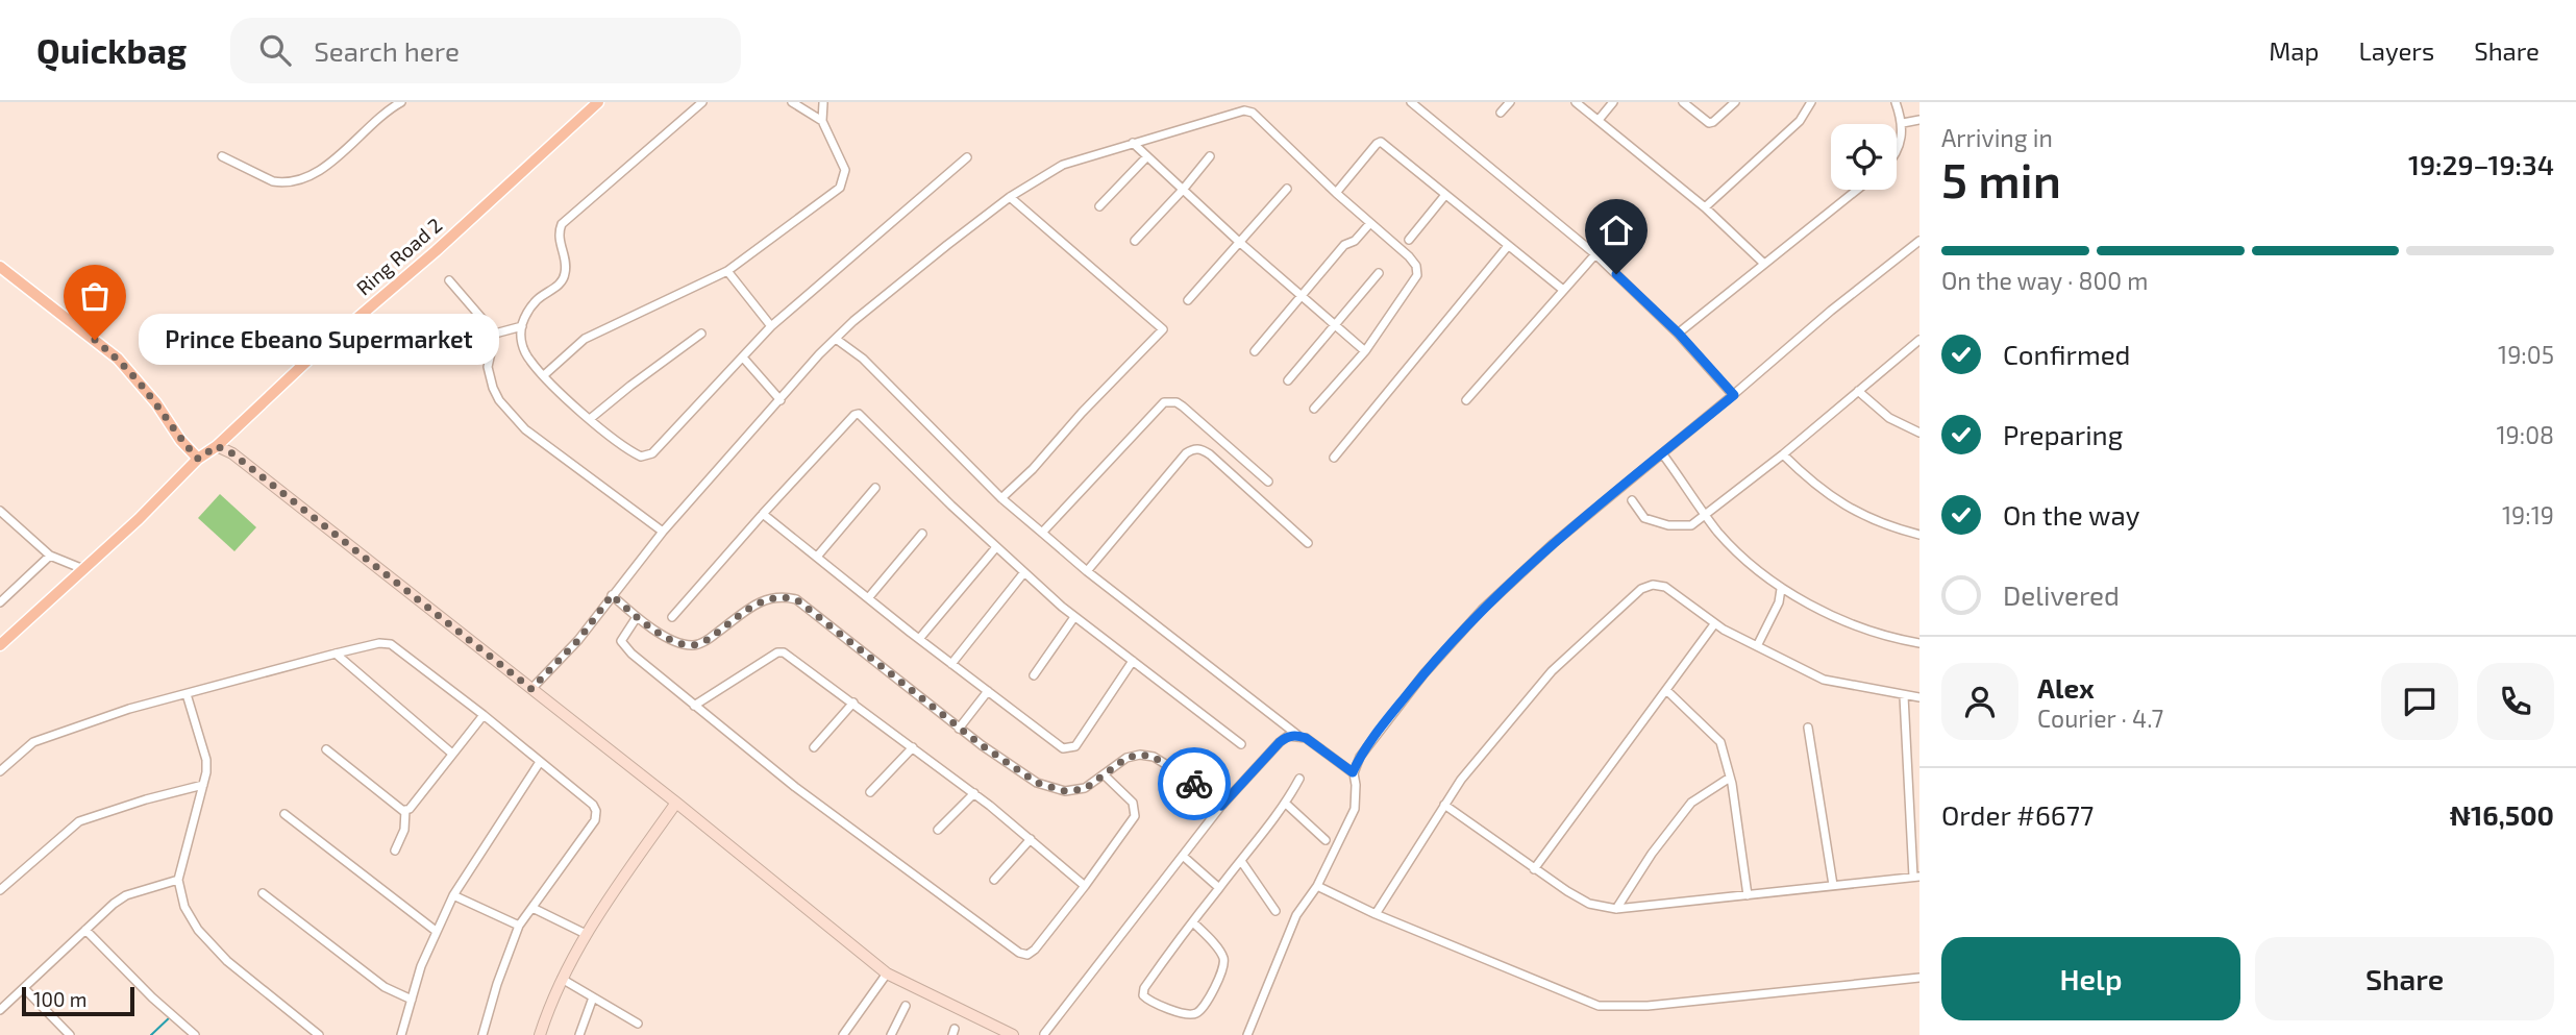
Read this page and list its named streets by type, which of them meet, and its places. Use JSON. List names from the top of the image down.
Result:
{
  "streets": {
    "main road": ["Ring Road 2"]
  },
  "places": ["Prince Ebeano Supermarket"],
  "scale_bar": "100 m",
  "page": {
    "header": "Quickbag",
    "search": "Search here",
    "nav": ["Map", "Layers", "Share"],
    "heading": ["5 min", "Arriving in", "19:29–19:34"],
    "panel": [
      "Alex",
      "Courier · 4.7",
      "Order #6677",
      "₦16,500"
    ],
    "bar": "On the way · 800 m",
    "bubble": "Prince Ebeano Supermarket",
    "list": [
      ["Confirmed", "19:05"],
      ["Preparing", "19:08"],
      ["On the way", "19:19"],
      "Delivered"
    ],
    "buttons": ["Help", "Share"],
    "scale": "100 m"
  }
}
